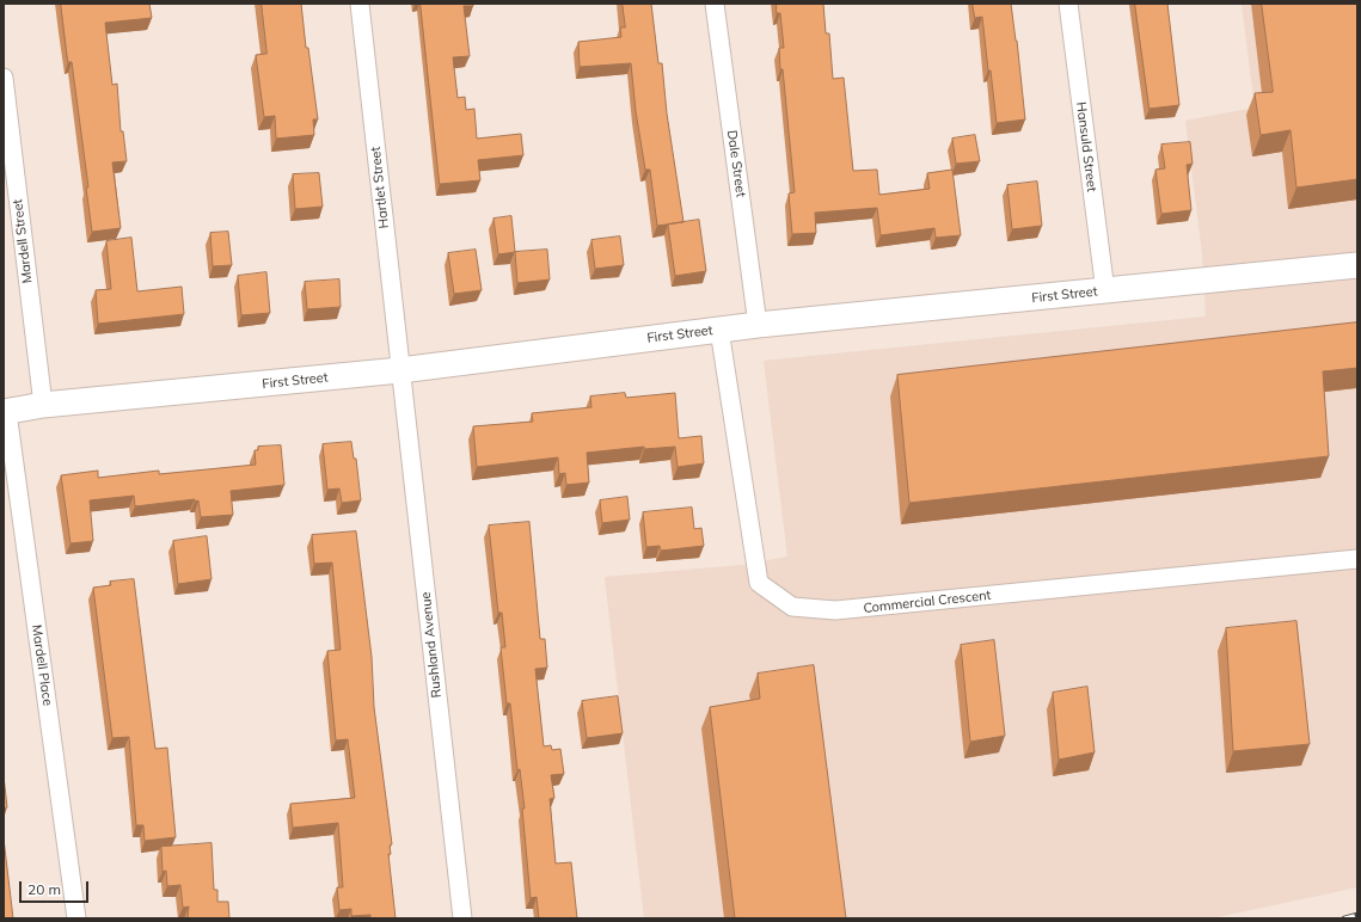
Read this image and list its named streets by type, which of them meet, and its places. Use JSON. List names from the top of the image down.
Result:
{
  "streets": {
    "street": [
      "Hansuld Street",
      "Dale Street",
      "Hartlet Street",
      "Mardell Street",
      "First Street",
      "Commercial Crescent",
      "Rushland Avenue",
      "Mardell Place"
    ]
  },
  "crossings": [
    ["Hansuld Street", "First Street"],
    ["Dale Street", "First Street"],
    ["Hartlet Street", "First Street"],
    ["Hartlet Street", "Rushland Avenue"],
    ["Mardell Street", "First Street"],
    ["First Street", "Commercial Crescent"],
    ["First Street", "Rushland Avenue"],
    ["First Street", "Mardell Place"]
  ],
  "scale_bar": "20 m"
}
